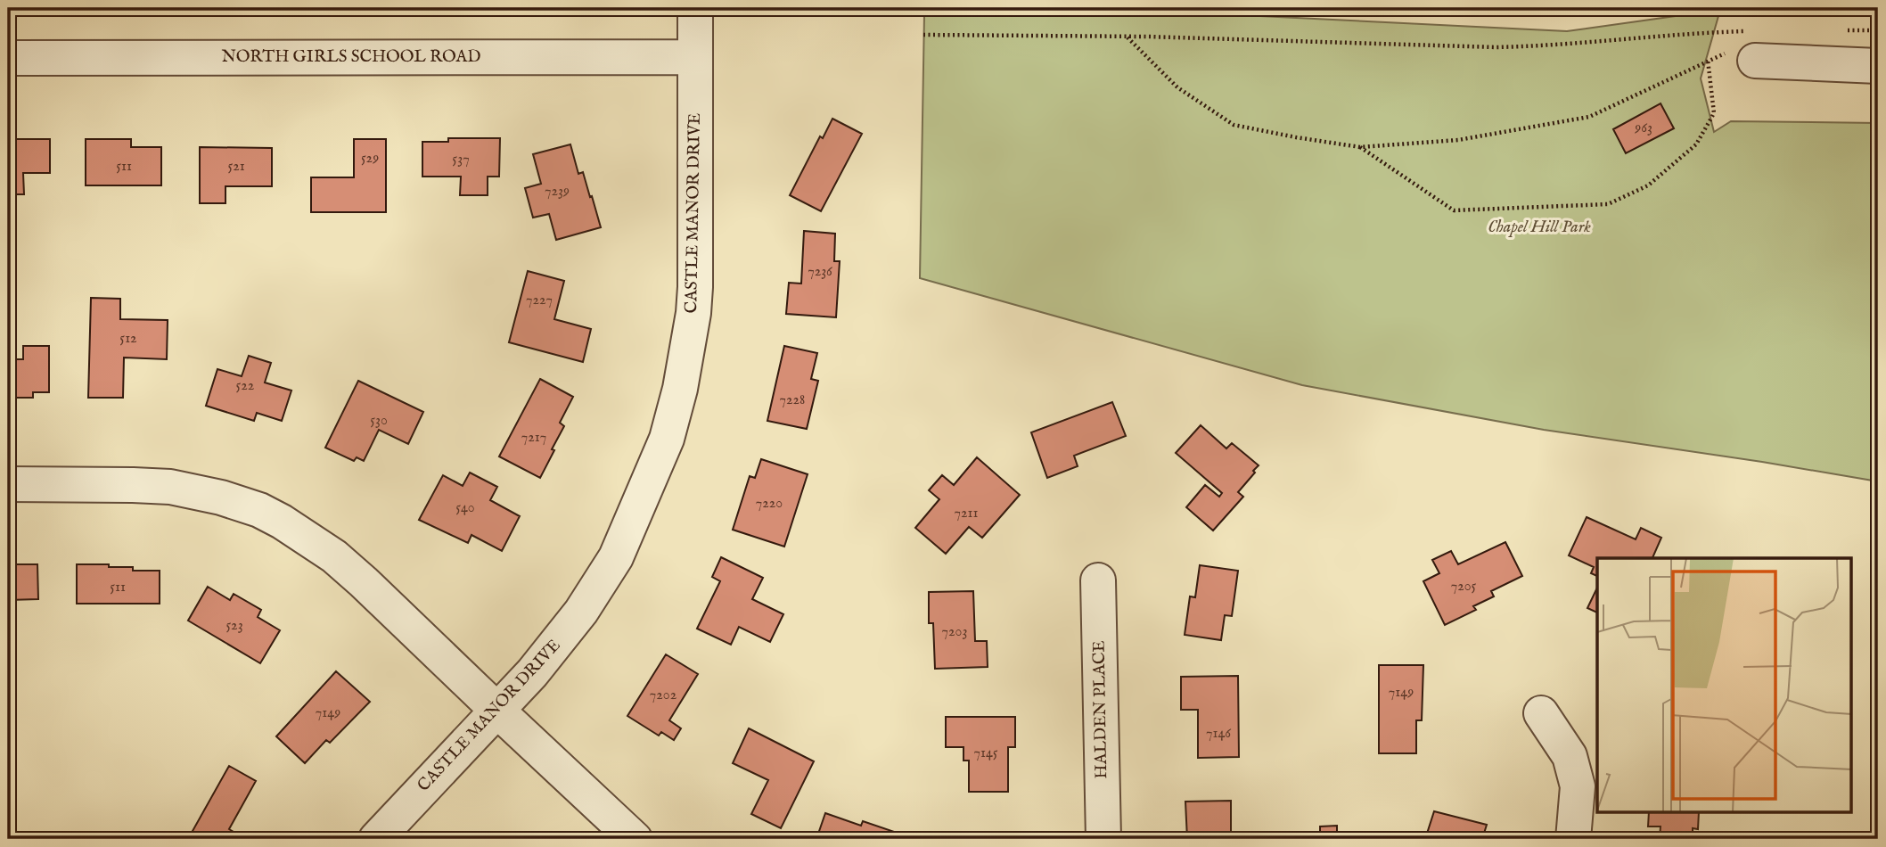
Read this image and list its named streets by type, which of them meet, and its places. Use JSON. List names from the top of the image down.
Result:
{
  "streets": {
    "street": ["NORTH GIRLS SCHOOL ROAD", "CASTLE MANOR DRIVE", "HALDEN PLACE"]
  },
  "crossings": [
    ["NORTH GIRLS SCHOOL ROAD", "CASTLE MANOR DRIVE"]
  ],
  "parks": ["Chapel Hill Park"],
  "house_numbers": [
    "963",
    "529",
    "537",
    "511",
    "521",
    "7239",
    "7236",
    "7227",
    "512",
    "522",
    "7228",
    "530",
    "7217",
    "7220",
    "540",
    "7211",
    "7205",
    "511",
    "523",
    "7203",
    "7149",
    "7202",
    "7149",
    "7146",
    "7145"
  ]
}
